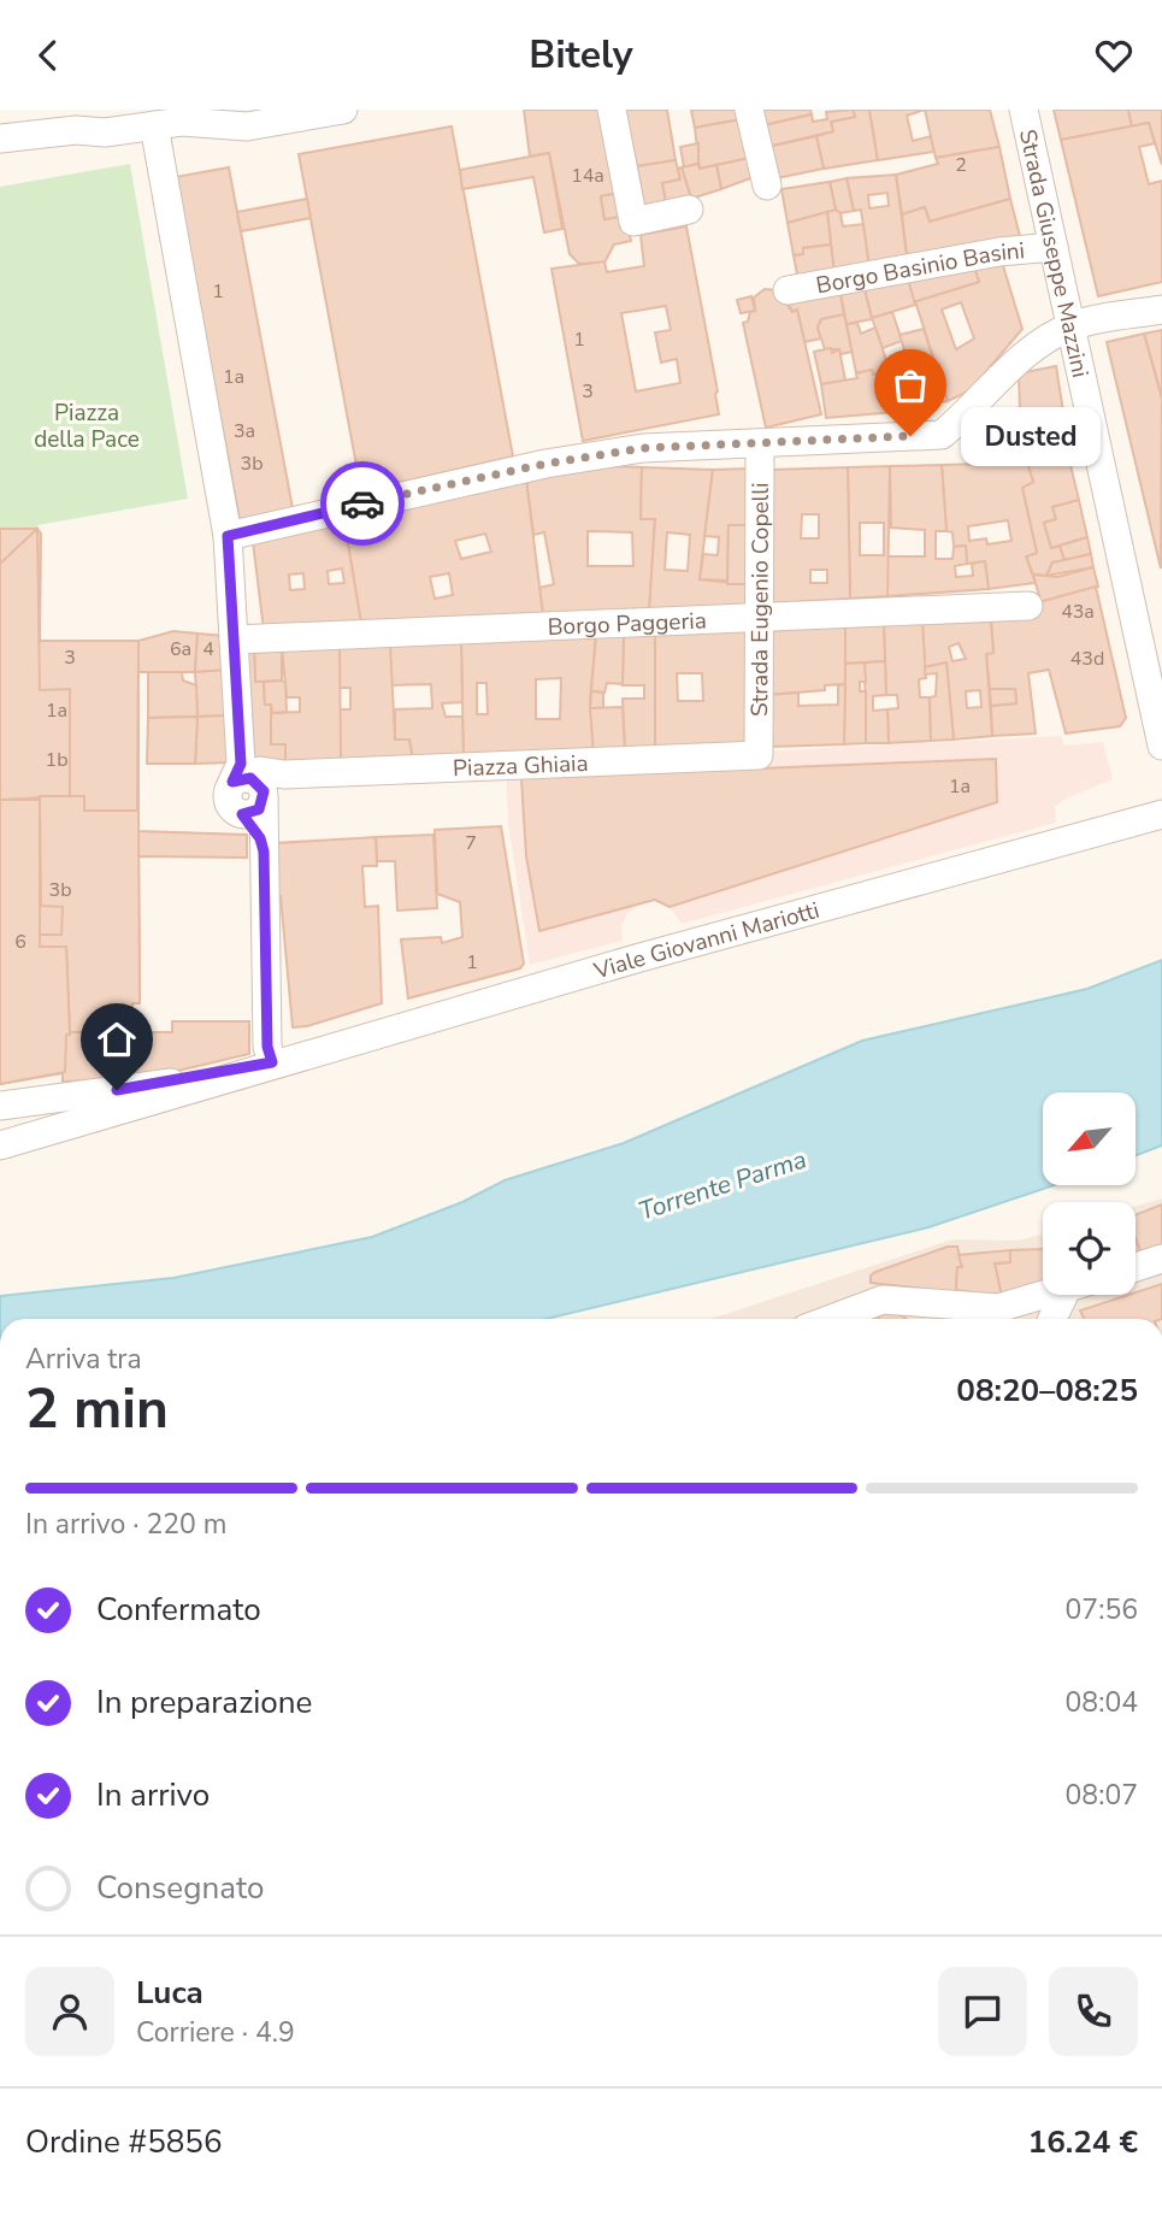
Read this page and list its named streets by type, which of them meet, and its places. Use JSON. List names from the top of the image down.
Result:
{
  "streets": {
    "street": [
      "Strada Giuseppe Mazzini",
      "Borgo Basinio Basini",
      "Strada Eugenio Copelli",
      "Borgo Paggeria",
      "Piazza Ghiaia",
      "Viale Giovanni Mariotti"
    ]
  },
  "crossings": [
    ["Strada Giuseppe Mazzini", "Borgo Basinio Basini"],
    ["Strada Eugenio Copelli", "Borgo Paggeria"],
    ["Strada Eugenio Copelli", "Piazza Ghiaia"]
  ],
  "water": ["Torrente Parma"],
  "parks": ["Piazza della Pace"],
  "places": ["Dusted"],
  "house_numbers": [
    "2",
    "14a",
    "1",
    "1",
    "1a",
    "3",
    "3a",
    "3b",
    "43a",
    "6a",
    "4",
    "3",
    "43d",
    "1a",
    "1b",
    "1a",
    "7",
    "3b",
    "6",
    "1"
  ],
  "north": "bottom left",
  "page": {
    "header": "Bitely",
    "bubble": "Dusted",
    "heading": ["2 min", "Arriva tra", "08:20–08:25"],
    "panel": [
      "Luca",
      "Corriere · 4.9",
      "Ordine #5856",
      "16.24 €"
    ],
    "bar": "In arrivo · 220 m",
    "list": [
      ["Confermato", "07:56"],
      ["In preparazione", "08:04"],
      ["In arrivo", "08:07"],
      "Consegnato"
    ]
  }
}
